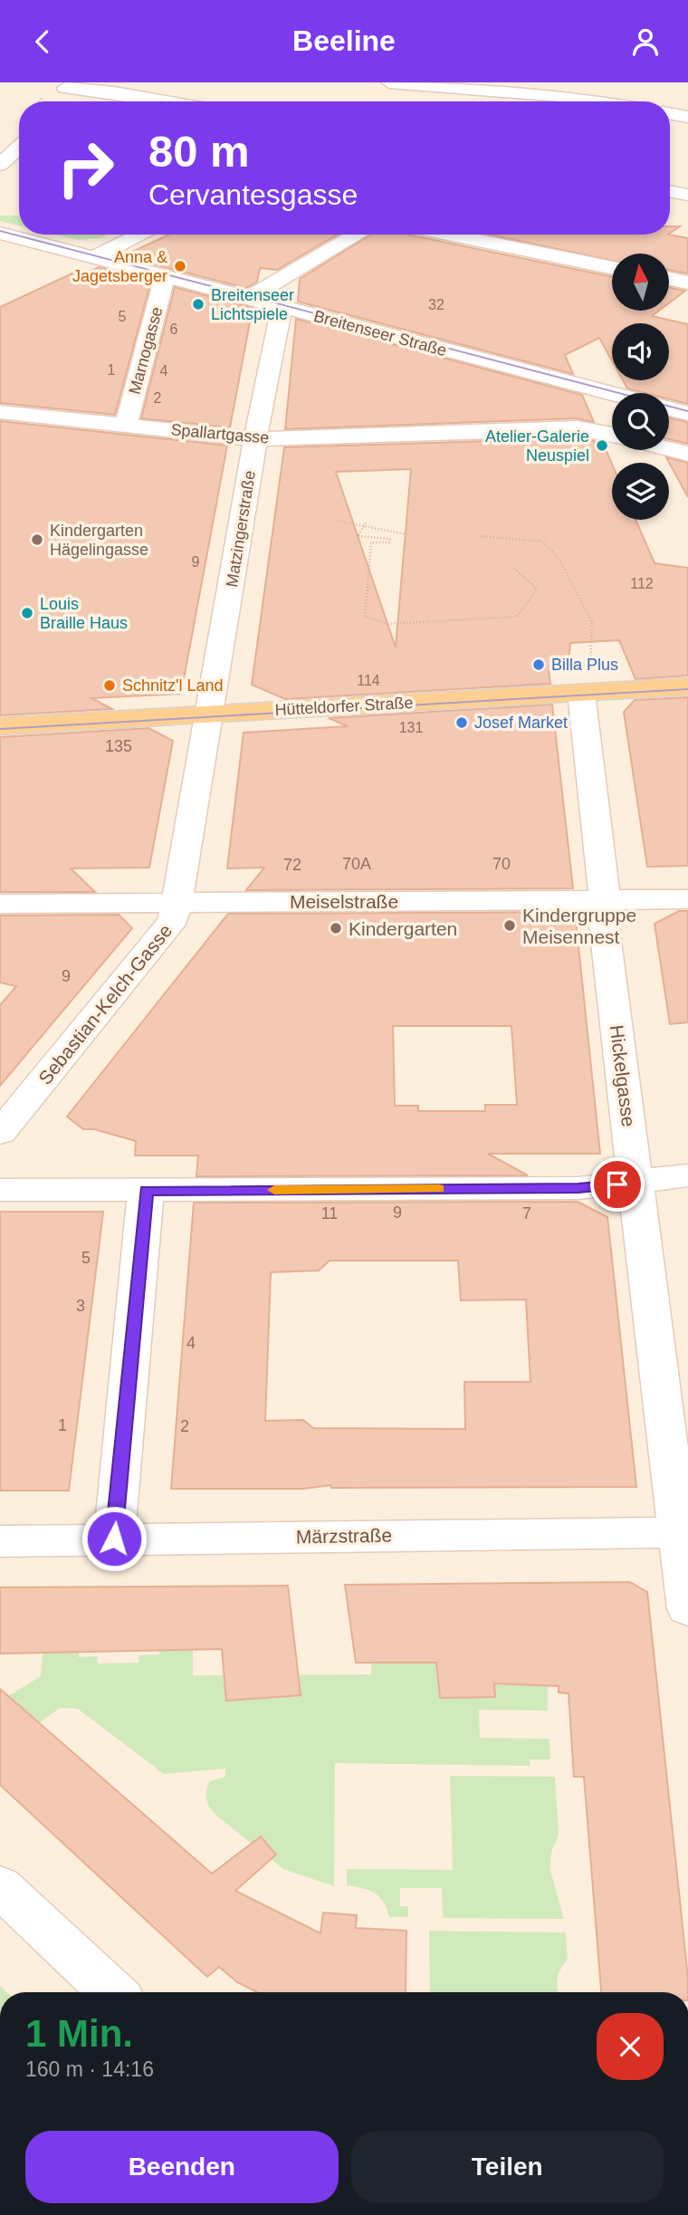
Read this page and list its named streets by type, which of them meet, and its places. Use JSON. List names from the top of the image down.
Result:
{
  "streets": {
    "main road": ["Hütteldorfer Straße"],
    "street": [
      "Breitenseer Straße",
      "Marnogasse",
      "Spallartgasse",
      "Matzingerstraße",
      "Meiselstraße",
      "Sebastian-Kelch-Gasse",
      "Hickelgasse",
      "Märzstraße"
    ]
  },
  "crossings": [
    ["Breitenseer Straße", "Marnogasse"],
    ["Breitenseer Straße", "Matzingerstraße"],
    ["Marnogasse", "Spallartgasse"],
    ["Spallartgasse", "Matzingerstraße"],
    ["Matzingerstraße", "Hütteldorfer Straße"],
    ["Matzingerstraße", "Sebastian-Kelch-Gasse"],
    ["Hütteldorfer Straße", "Sebastian-Kelch-Gasse"],
    ["Hütteldorfer Straße", "Hickelgasse"],
    ["Meiselstraße", "Sebastian-Kelch-Gasse"],
    ["Meiselstraße", "Hickelgasse"],
    ["Hickelgasse", "Märzstraße"]
  ],
  "places": [
    "Anna & Jagetsberger",
    "Breitenseer Lichtspiele",
    "Atelier-Galerie Neuspiel",
    "Kindergarten Hägelingasse",
    "Louis Braille Haus",
    "Billa Plus",
    "Schnitz'l Land",
    "Josef Market",
    "Kindergruppe Meisennest",
    "Kindergarten"
  ],
  "house_numbers": [
    "32",
    "5",
    "6",
    "1",
    "4",
    "2",
    "9",
    "112",
    "114",
    "131",
    "135",
    "70A",
    "70",
    "72",
    "9",
    "9",
    "11",
    "7",
    "5",
    "3",
    "4",
    "1",
    "2"
  ],
  "north": "top",
  "page": {
    "header": "Beeline",
    "turn": ["80 m", "Cervantesgasse"],
    "heading": ["1 Min.", "160 m · 14:16"],
    "buttons": ["Beenden", "Teilen"]
  }
}
